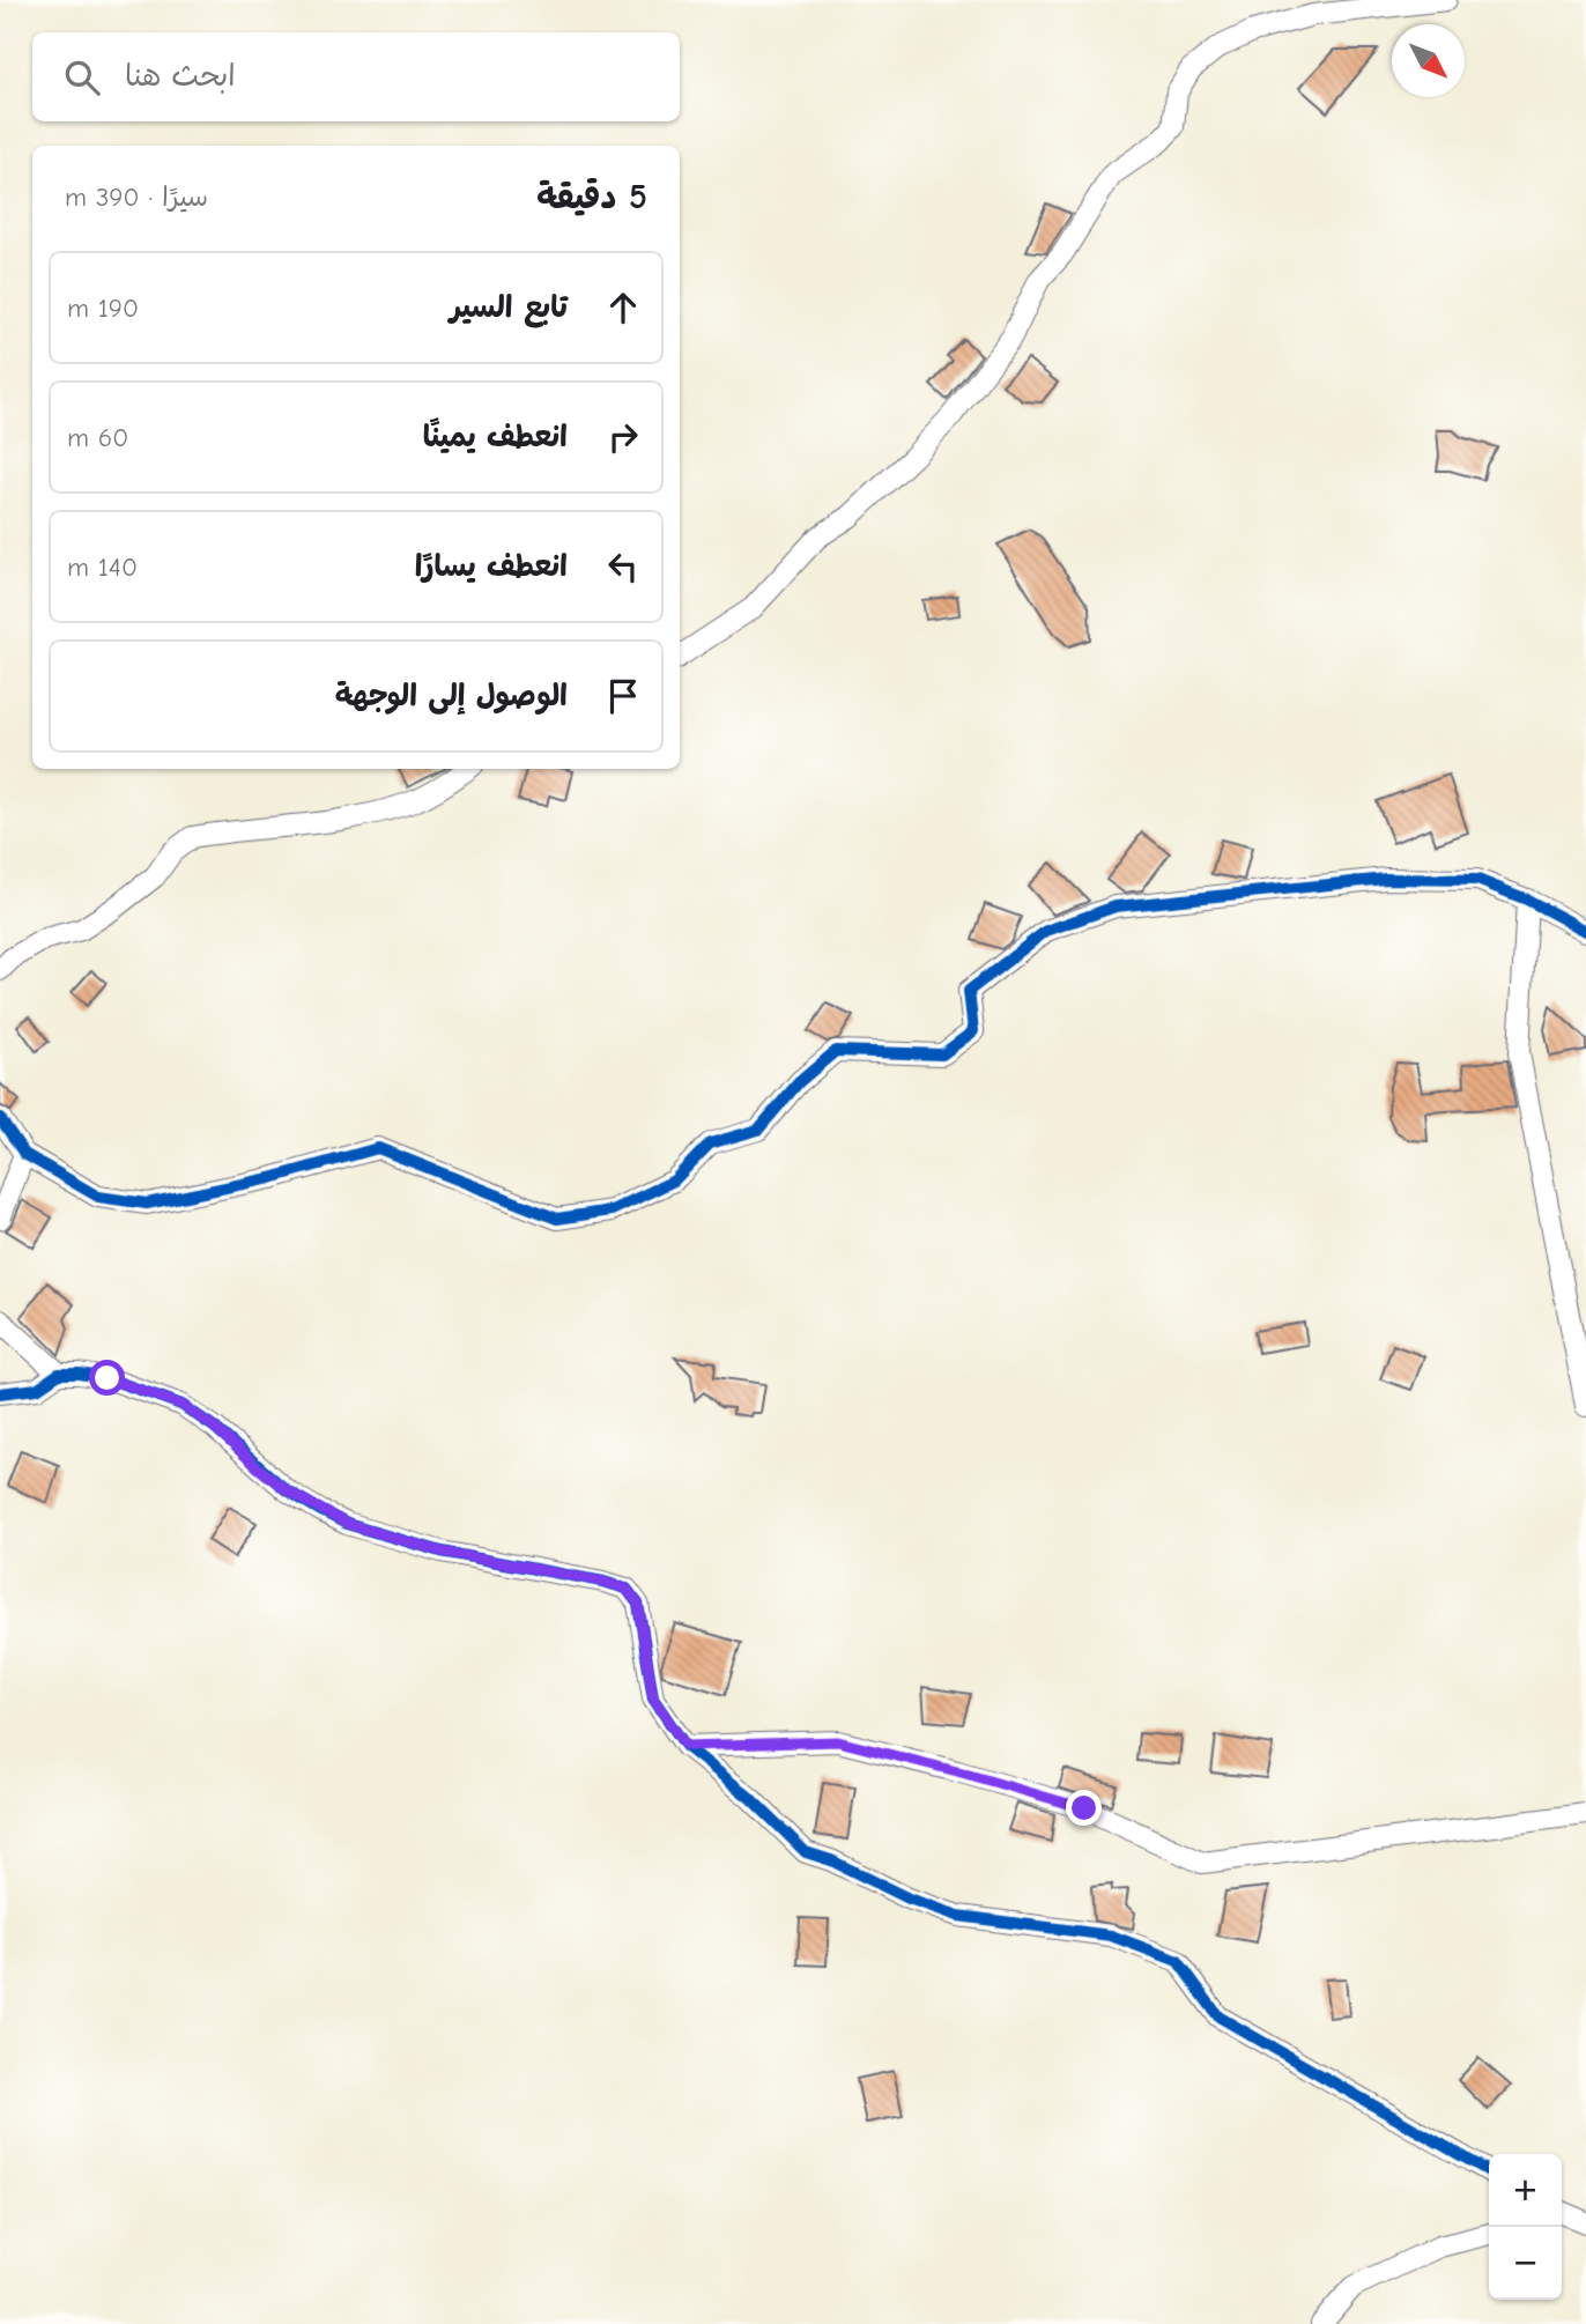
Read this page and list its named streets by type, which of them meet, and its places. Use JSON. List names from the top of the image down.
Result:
{
  "north": "bottom right",
  "page": {
    "search": "ابحث هنا",
    "heading": ["5 دقيقة", "سيرًا · 390 m"],
    "list": [
      ["تابع السير", "190 m"],
      ["انعطف يمينًا", "60 m"],
      ["انعطف يسارًا", "140 m"],
      "الوصول إلى الوجهة"
    ],
    "map_buttons": ["+", "−"]
  }
}
